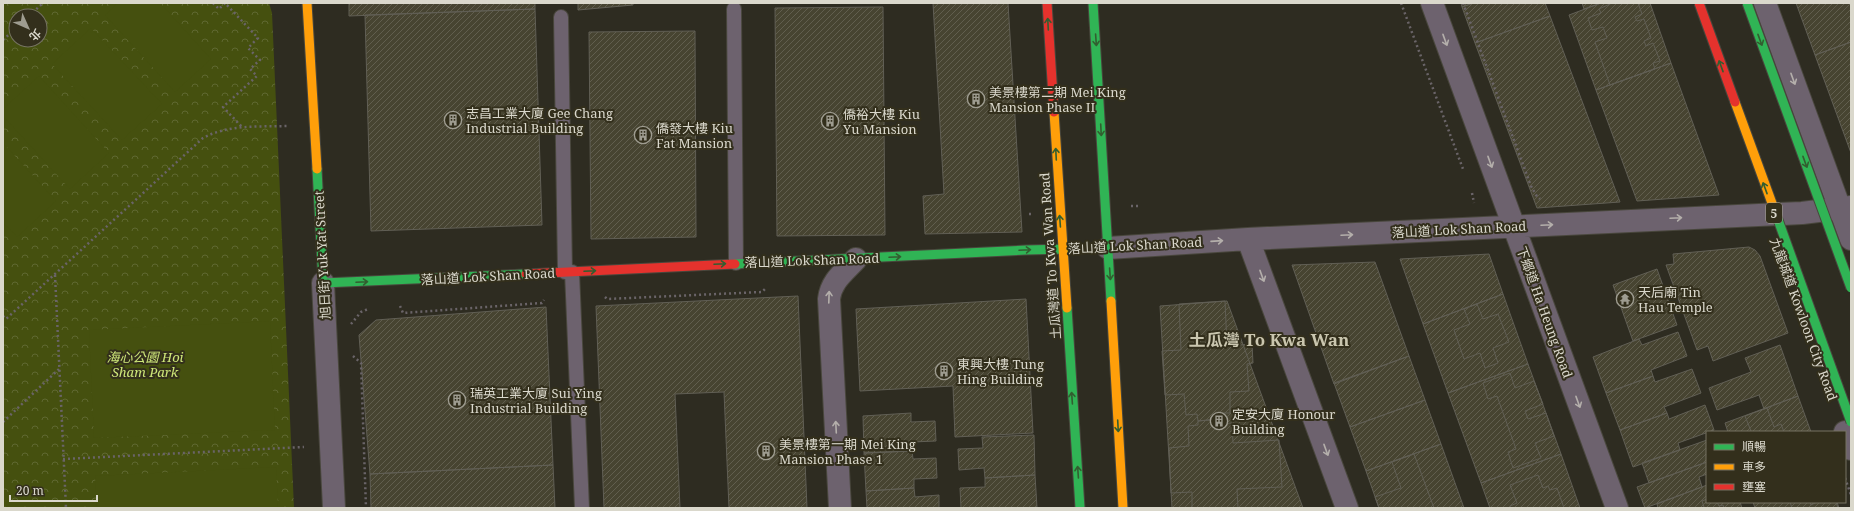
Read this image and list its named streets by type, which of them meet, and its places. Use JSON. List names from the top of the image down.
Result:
{
  "streets": {
    "main road": [
      "5",
      "落山道 Lok Shan Road",
      "旭日街 Yuk Yat Street",
      "土瓜灣道 To Kwa Wan Road"
    ],
    "street": ["下鄉道 Ha Heung Road", "九龍城道 Kowloon City Road"]
  },
  "crossings": [
    ["落山道 Lok Shan Road", "旭日街 Yuk Yat Street"],
    ["落山道 Lok Shan Road", "土瓜灣道 To Kwa Wan Road"],
    ["落山道 Lok Shan Road", "下鄉道 Ha Heung Road"],
    ["落山道 Lok Shan Road", "九龍城道 Kowloon City Road"]
  ],
  "one_way": ["落山道 Lok Shan Road", "下鄉道 Ha Heung Road"],
  "districts": ["土瓜灣 To Kwa Wan"],
  "parks": ["海心公園 Hoi Sham Park"],
  "places": {
    "building": [
      "美景樓第二期 Mei King Mansion Phase II",
      "志昌工業大廈 Gee Chang Industrial Building",
      "僑裕大樓 Kiu Yu Mansion",
      "僑發大樓 Kiu Fat Mansion",
      "東興大樓 Tung Hing Building",
      "瑞英工業大廈 Sui Ying Industrial Building",
      "定安大廈 Honour Building",
      "美景樓第一期 Mei King Mansion Phase 1"
    ],
    "temple": ["天后廟 Tin Hau Temple"]
  },
  "legend": ["順暢", "車多", "壅塞"],
  "scale_bar": "20 m",
  "north": "bottom right"
}
